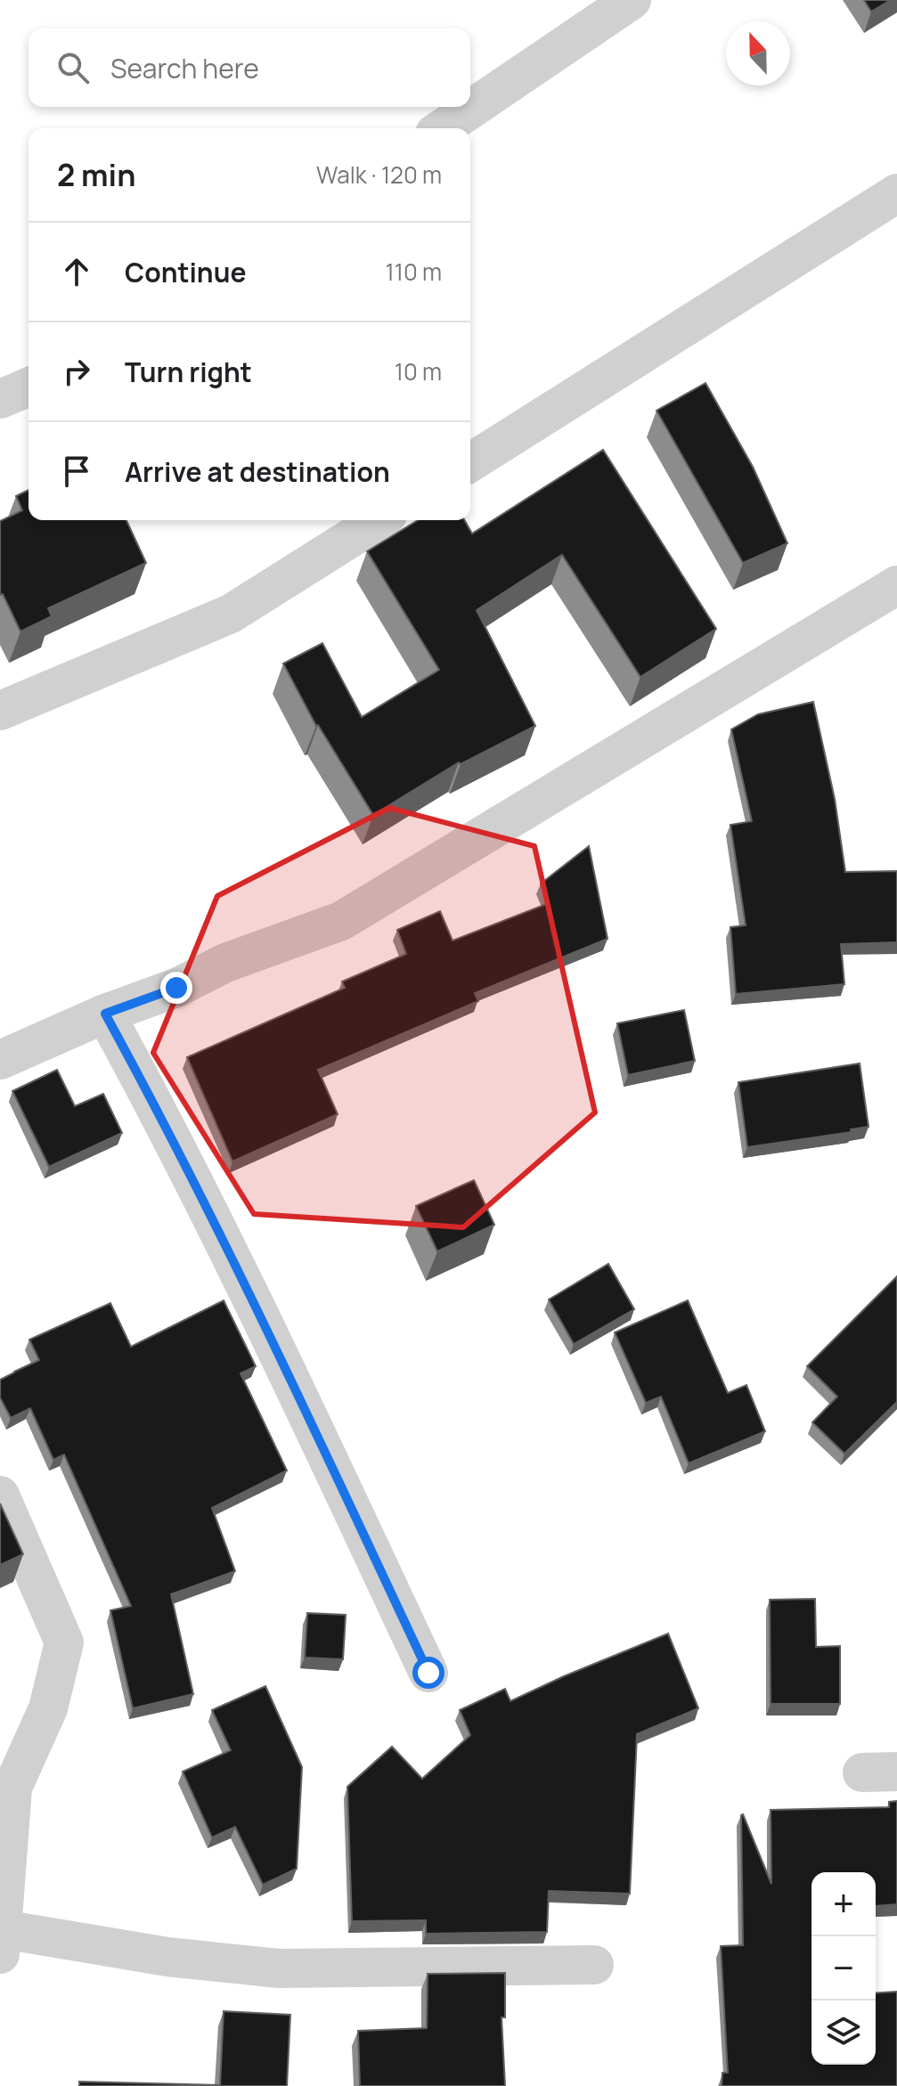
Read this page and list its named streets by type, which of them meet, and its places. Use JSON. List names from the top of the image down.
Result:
{
  "north": "top",
  "page": {
    "search": "Search here",
    "heading": ["2 min", "Walk · 120 m"],
    "list": [
      ["Continue", "110 m"],
      ["Turn right", "10 m"],
      "Arrive at destination"
    ],
    "map_buttons": ["+", "−"]
  }
}
